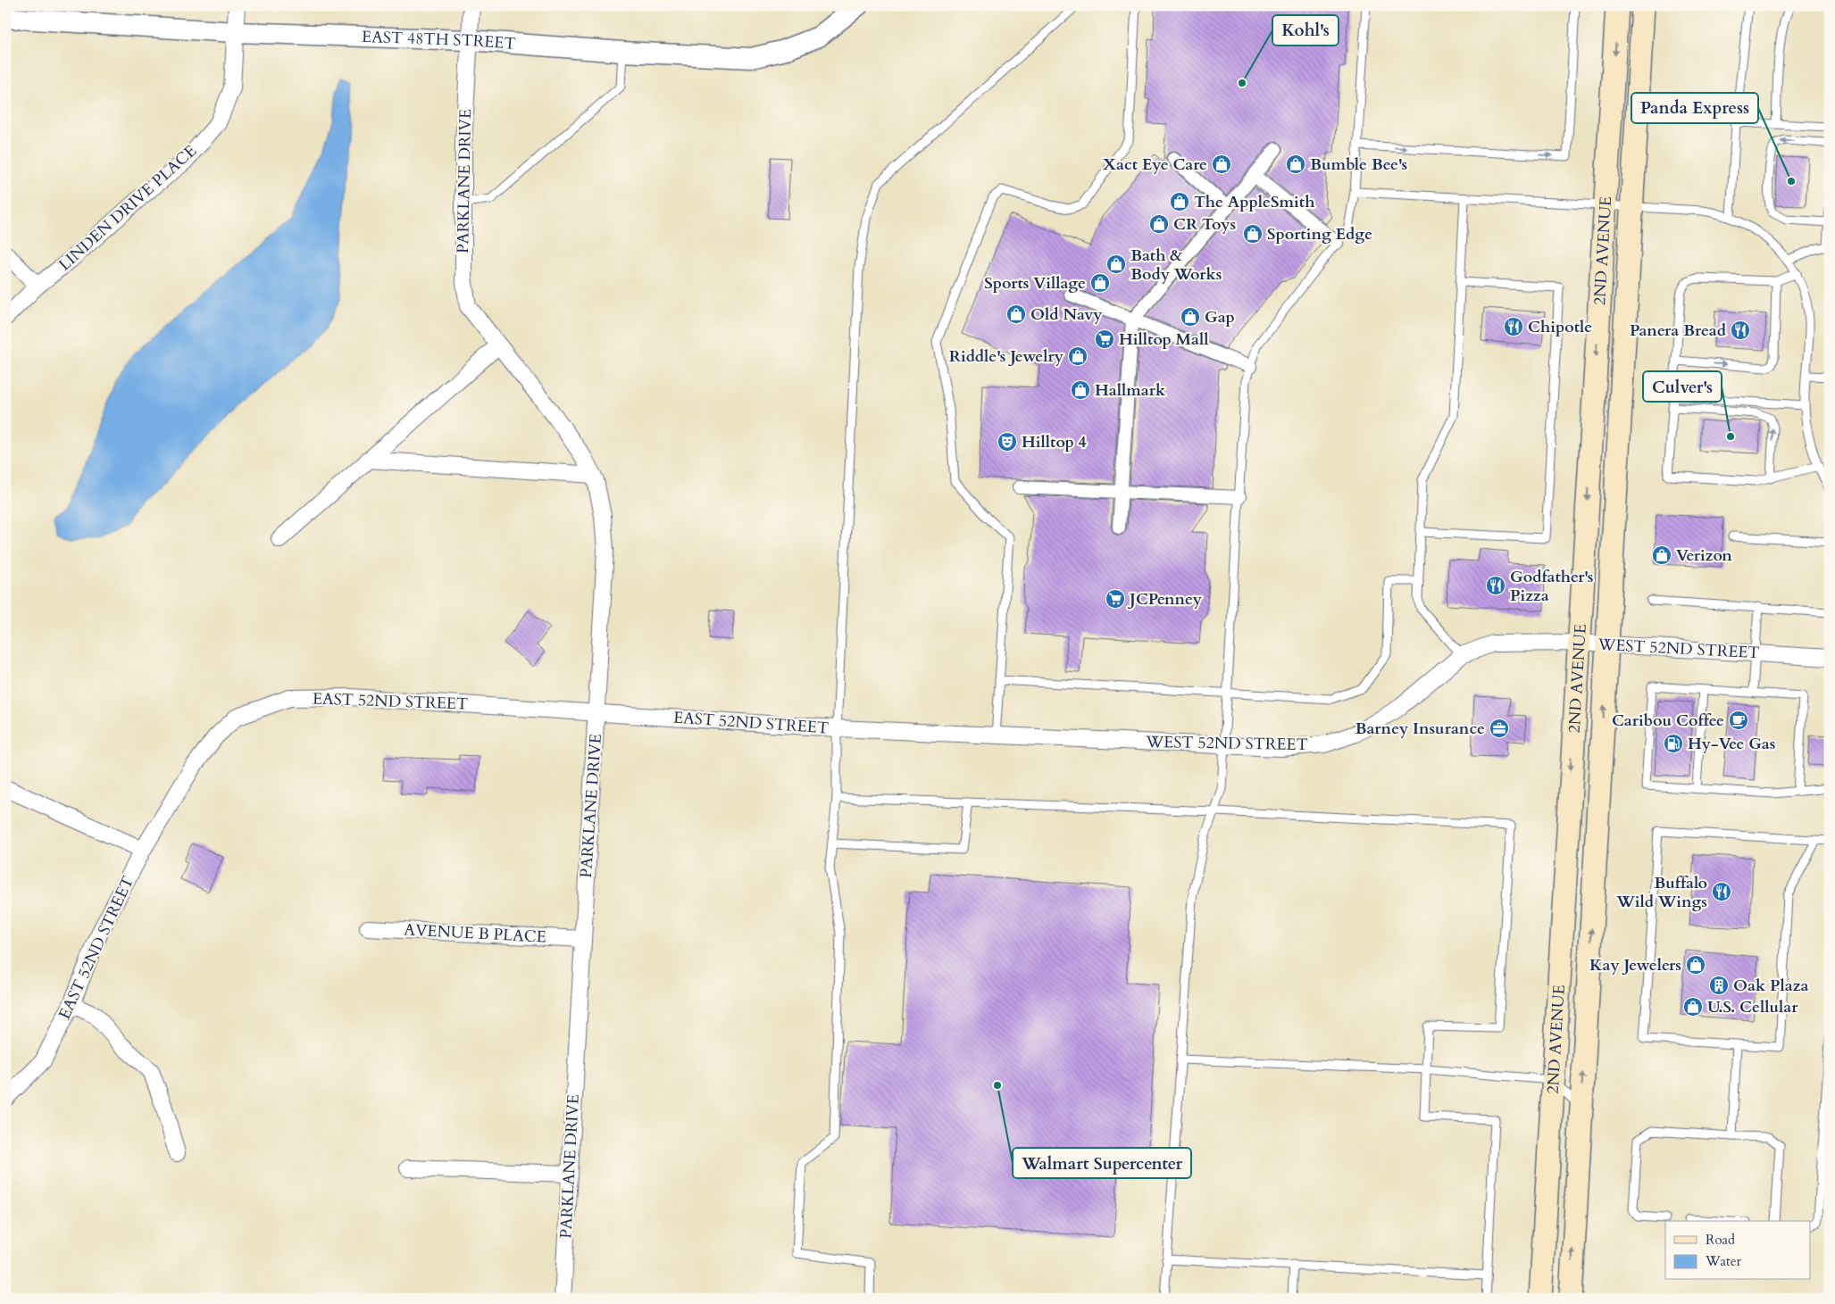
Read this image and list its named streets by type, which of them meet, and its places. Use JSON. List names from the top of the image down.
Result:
{
  "streets": {
    "main road": ["2ND AVENUE"],
    "street": [
      "EAST 48TH STREET",
      "PARKLANE DRIVE",
      "LINDEN DRIVE PLACE",
      "WEST 52ND STREET",
      "EAST 52ND STREET",
      "AVENUE B PLACE"
    ]
  },
  "crossings": [
    ["EAST 48TH STREET", "PARKLANE DRIVE"],
    ["EAST 48TH STREET", "LINDEN DRIVE PLACE"],
    ["PARKLANE DRIVE", "EAST 52ND STREET"],
    ["PARKLANE DRIVE", "AVENUE B PLACE"],
    ["2ND AVENUE", "WEST 52ND STREET"],
    ["WEST 52ND STREET", "EAST 52ND STREET"]
  ],
  "places": {
    "other": [
      "Kohl's",
      "Panda Express",
      "Culver's",
      "Walmart Supercenter"
    ],
    "shop": [
      "Xact Eye Care",
      "Bumble Bee's",
      "The AppleSmith",
      "CR Toys",
      "Sporting Edge",
      "Bath & Body Works",
      "Sports Village",
      "Old Navy",
      "Gap",
      "Riddle's Jewelry",
      "Hallmark",
      "Verizon",
      "Kay Jewelers",
      "U.S. Cellular"
    ],
    "restaurant": [
      "Chipotle",
      "Panera Bread",
      "Godfather's Pizza",
      "Buffalo Wild Wings"
    ],
    "supermarket": ["Hilltop Mall", "JCPenney"],
    "theatre": ["Hilltop 4"],
    "cafe": ["Caribou Coffee"],
    "office": ["Barney Insurance"],
    "fuel station": ["Hy-Vee Gas"],
    "building": ["Oak Plaza"]
  },
  "legend": ["Road", "Water"]
}
